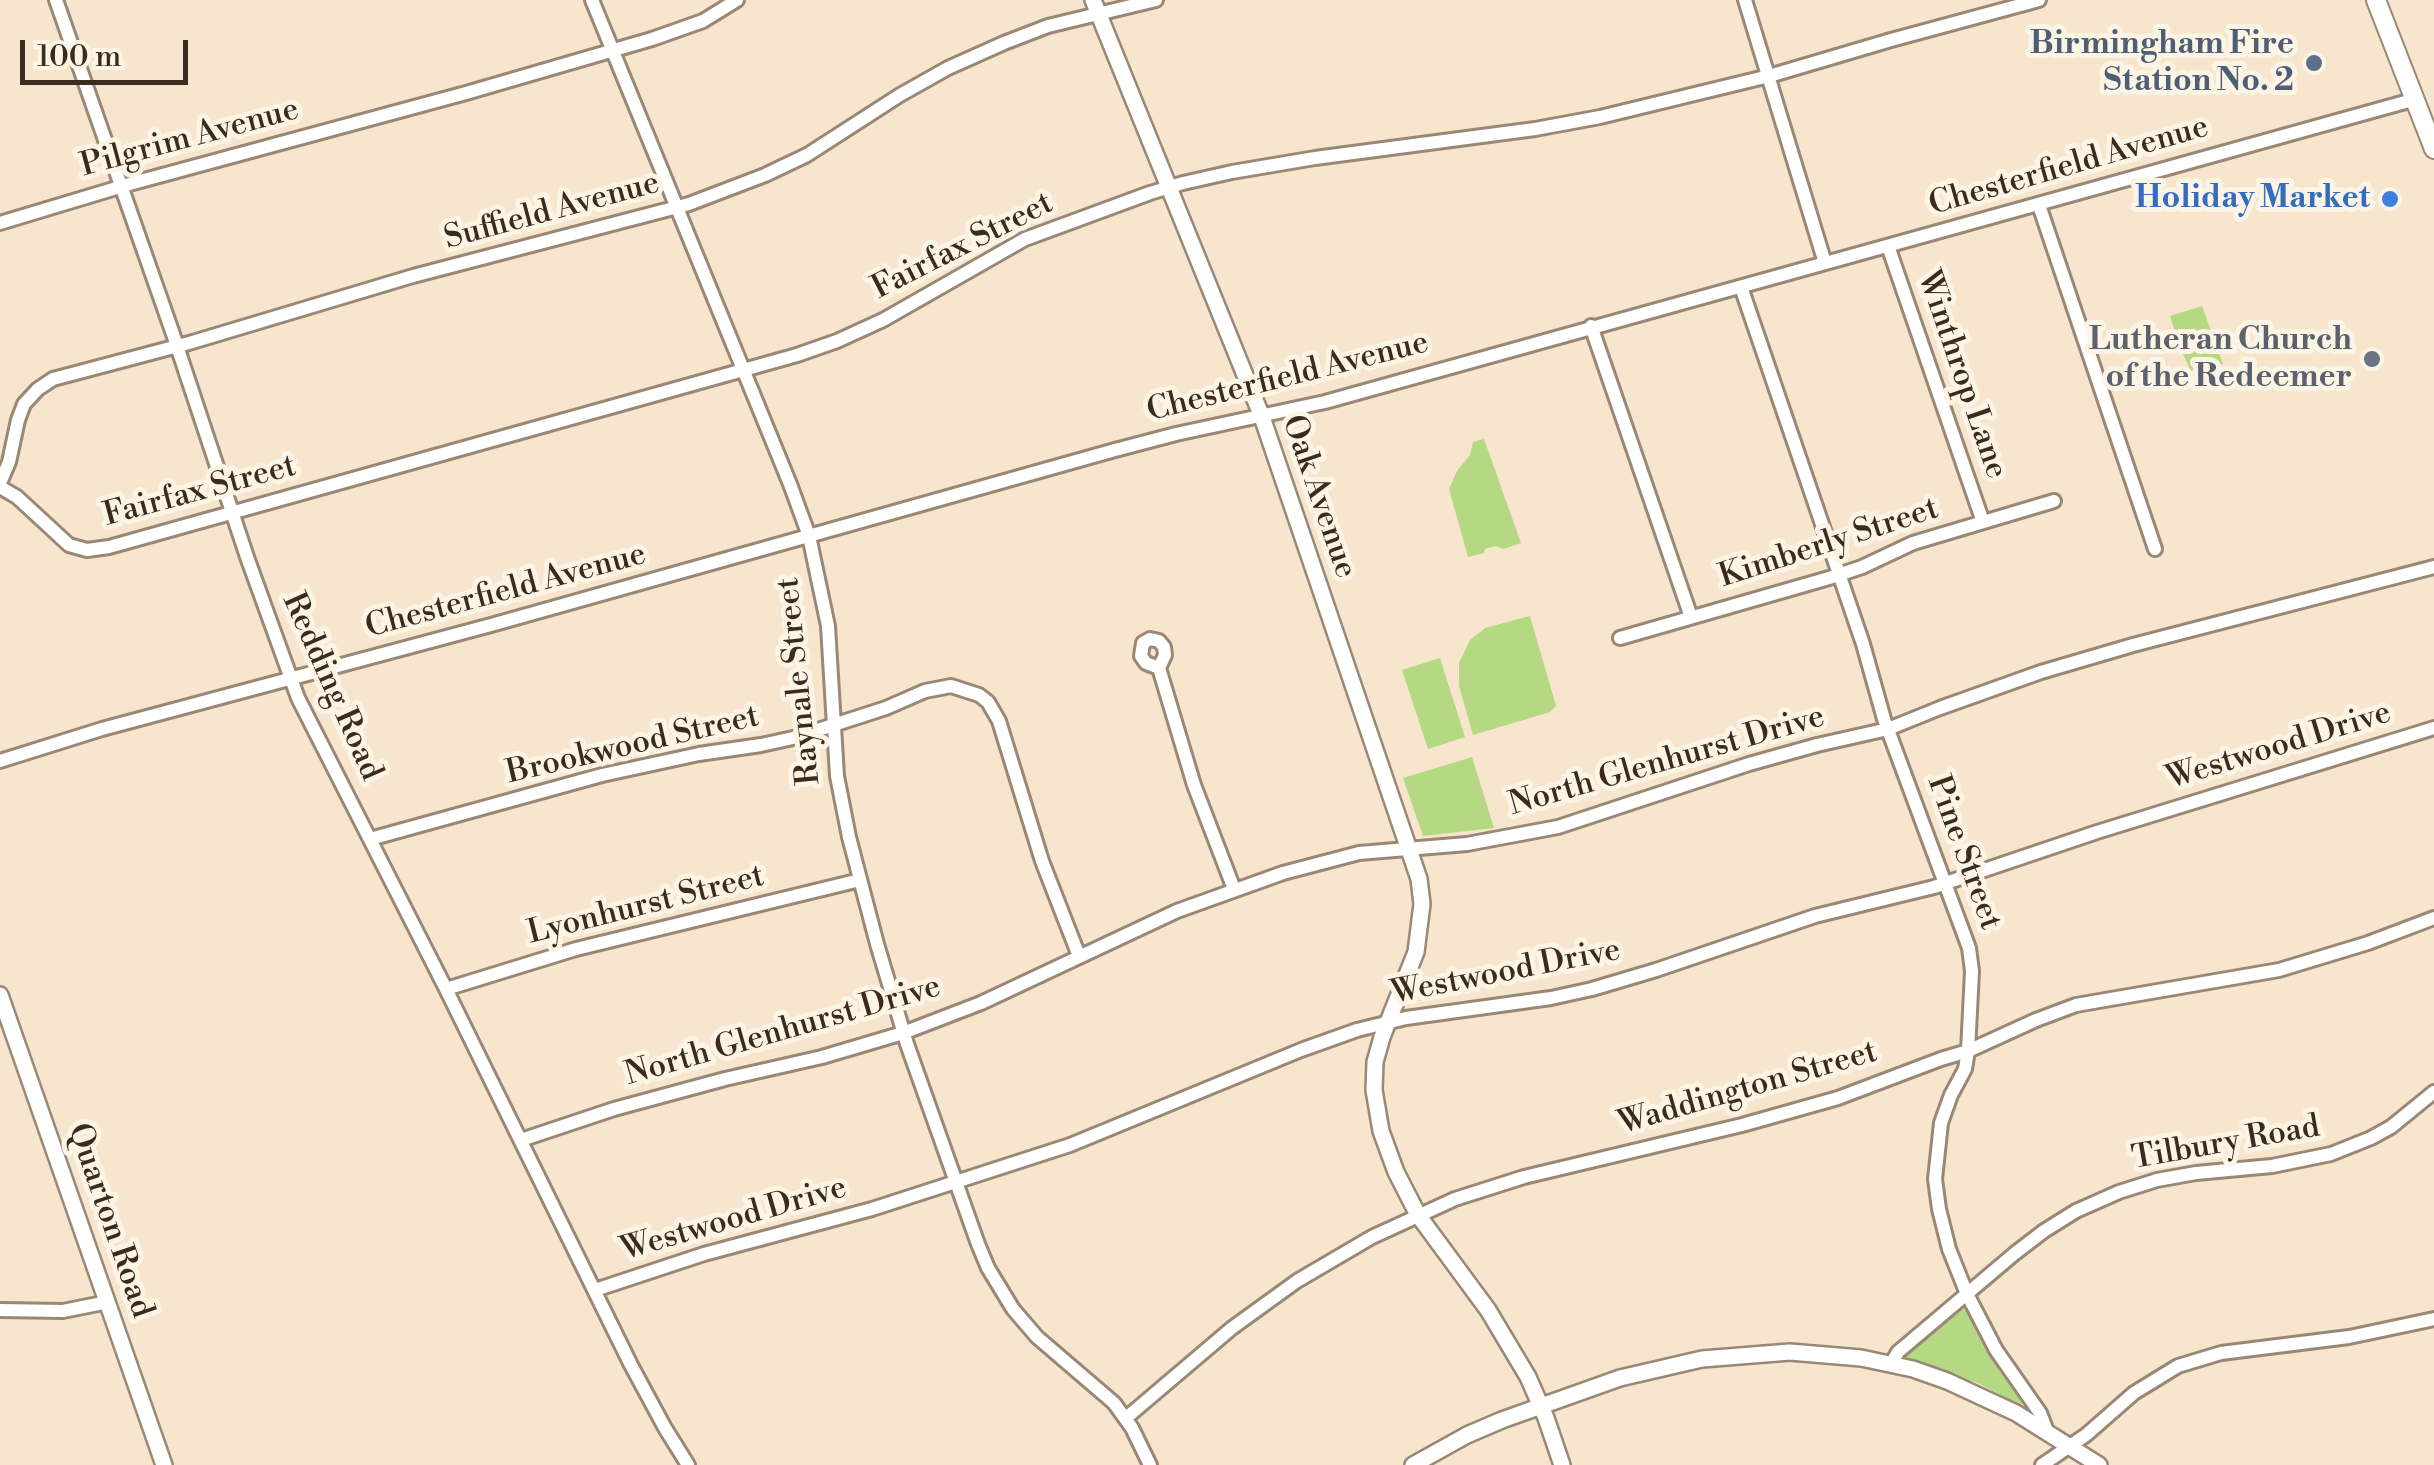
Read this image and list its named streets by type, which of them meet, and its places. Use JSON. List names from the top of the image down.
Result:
{
  "streets": {
    "street": [
      "Pilgrim Avenue",
      "Chesterfield Avenue",
      "Suffield Avenue",
      "Fairfax Street",
      "Winthrop Lane",
      "Oak Avenue",
      "Kimberly Street",
      "Raynale Street",
      "Redding Road",
      "Brookwood Street",
      "Westwood Drive",
      "North Glenhurst Drive",
      "Pine Street",
      "Lyonhurst Street",
      "Waddington Street",
      "Tilbury Road",
      "Quarton Road"
    ]
  },
  "crossings": [
    ["Pilgrim Avenue", "Raynale Street"],
    ["Pilgrim Avenue", "Redding Road"],
    ["Chesterfield Avenue", "Winthrop Lane"],
    ["Chesterfield Avenue", "Oak Avenue"],
    ["Chesterfield Avenue", "Raynale Street"],
    ["Chesterfield Avenue", "Redding Road"],
    ["Chesterfield Avenue", "Pine Street"],
    ["Suffield Avenue", "Fairfax Street"],
    ["Suffield Avenue", "Oak Avenue"],
    ["Suffield Avenue", "Raynale Street"],
    ["Suffield Avenue", "Redding Road"],
    ["Fairfax Street", "Oak Avenue"],
    ["Fairfax Street", "Raynale Street"],
    ["Fairfax Street", "Redding Road"],
    ["Winthrop Lane", "Kimberly Street"],
    ["Oak Avenue", "Westwood Drive"],
    ["Oak Avenue", "North Glenhurst Drive"],
    ["Oak Avenue", "Waddington Street"],
    ["Kimberly Street", "Pine Street"],
    ["Raynale Street", "Brookwood Street"],
    ["Raynale Street", "Westwood Drive"],
    ["Raynale Street", "North Glenhurst Drive"],
    ["Raynale Street", "Lyonhurst Street"],
    ["Raynale Street", "Waddington Street"],
    ["Redding Road", "Brookwood Street"],
    ["Redding Road", "Westwood Drive"],
    ["Redding Road", "North Glenhurst Drive"],
    ["Redding Road", "Lyonhurst Street"],
    ["Brookwood Street", "North Glenhurst Drive"],
    ["Westwood Drive", "Pine Street"],
    ["North Glenhurst Drive", "Pine Street"],
    ["Pine Street", "Waddington Street"],
    ["Pine Street", "Tilbury Road"]
  ],
  "places": ["Birmingham Fire Station No. 2", "Holiday Market", "Lutheran Church of the Redeemer"],
  "scale_bar": "100 m"
}
